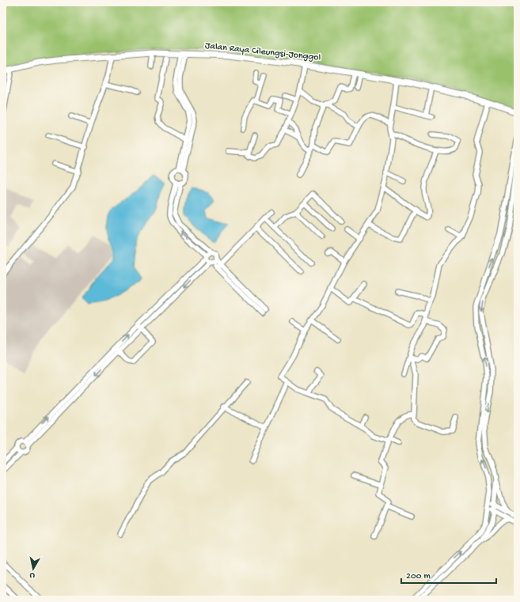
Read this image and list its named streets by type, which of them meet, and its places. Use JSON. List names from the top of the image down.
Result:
{
  "streets": {
    "main road": ["Jalan Raya Cileungsi-Jonggol"]
  },
  "scale_bar": "200 m",
  "north": "bottom"
}
